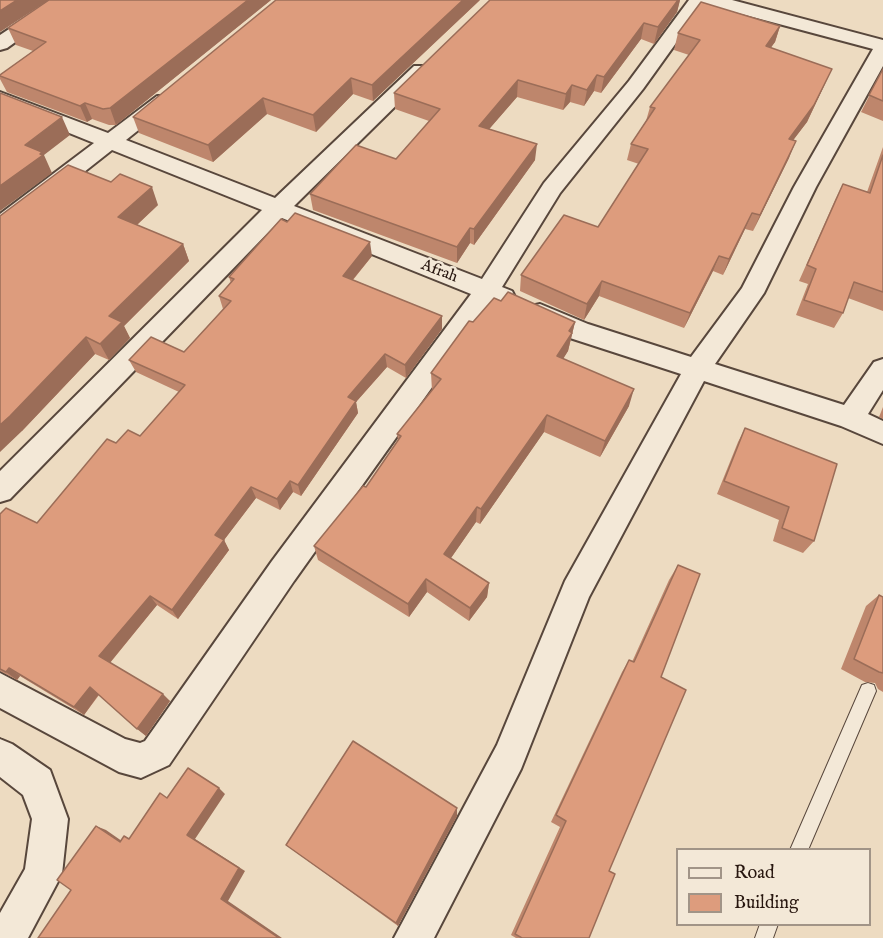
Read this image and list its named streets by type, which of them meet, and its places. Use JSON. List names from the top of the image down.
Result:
{
  "streets": {
    "street": ["Afrah"]
  },
  "legend": ["Road", "Building"]
}
